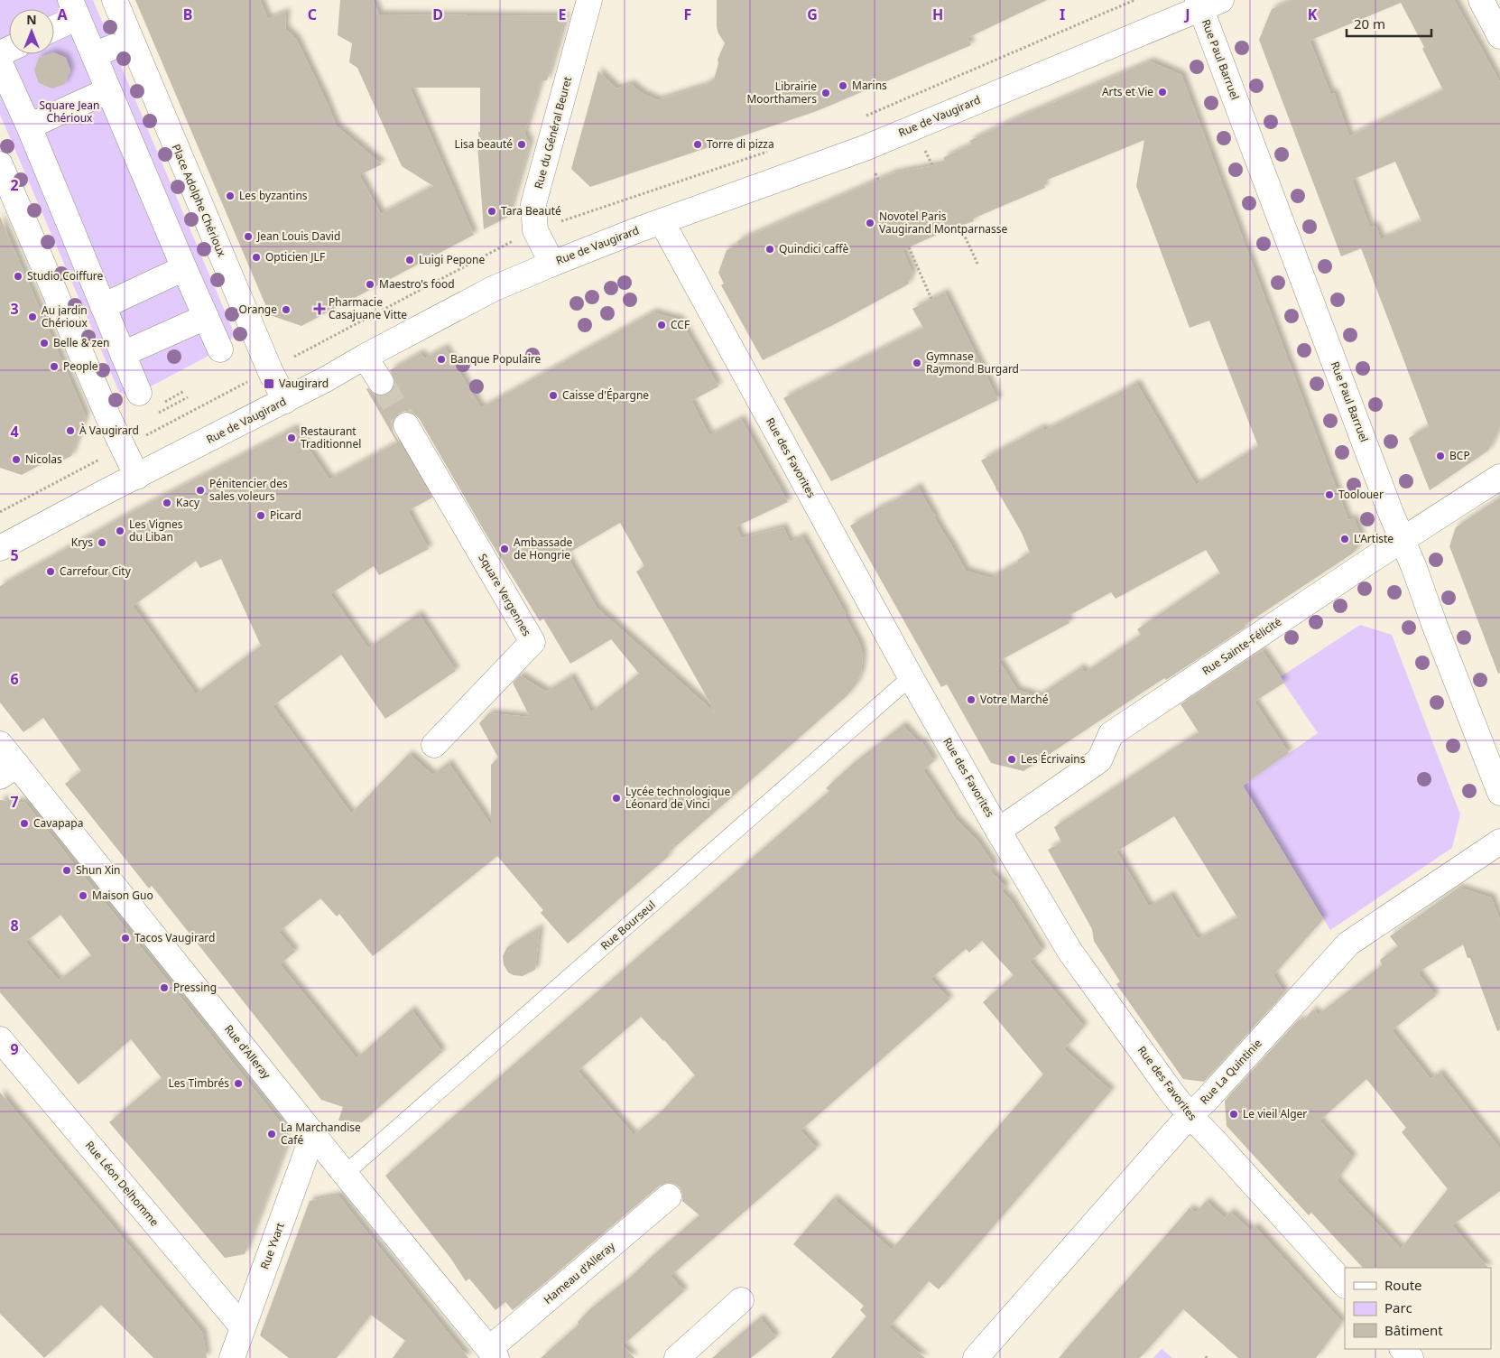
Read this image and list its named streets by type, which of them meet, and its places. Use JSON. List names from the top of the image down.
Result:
{
  "streets": {
    "street": [
      "Rue Paul Barruel",
      "Rue de Vaugirard",
      "Rue du Général Beuret",
      "Place Adolphe Chérioux",
      "Rue des Favorites",
      "Square Vergennes",
      "Rue Sainte-Félicité",
      "Rue d'Alleray",
      "Rue La Quintinie",
      "Rue Léon Delhomme",
      "Rue Yvart",
      "Hameau d'Alleray"
    ],
    "lane": ["Rue Bourseul"]
  },
  "crossings": [
    ["Rue Paul Barruel", "Rue de Vaugirard"],
    ["Rue Paul Barruel", "Rue Sainte-Félicité"],
    ["Rue de Vaugirard", "Rue du Général Beuret"],
    ["Rue de Vaugirard", "Place Adolphe Chérioux"],
    ["Rue de Vaugirard", "Rue des Favorites"],
    ["Rue des Favorites", "Rue Sainte-Félicité"],
    ["Rue des Favorites", "Rue Bourseul"],
    ["Rue des Favorites", "Rue La Quintinie"],
    ["Rue Bourseul", "Rue d'Alleray"],
    ["Rue d'Alleray", "Rue Yvart"],
    ["Rue d'Alleray", "Hameau d'Alleray"],
    ["Rue Léon Delhomme", "Rue Yvart"]
  ],
  "parks": ["Square Jean Chérioux"],
  "places": {
    "other": [
      "Marins",
      "Arts et Vie",
      "Librairie Moorthamers",
      "Lisa beauté",
      "Torre di pizza",
      "Les byzantins",
      "Tara Beauté",
      "Novotel Paris Vaugirand Montparnasse",
      "Jean Louis David",
      "Quindici caffè",
      "Opticien JLF",
      "Luigi Pepone",
      "Studio Coiffure",
      "Maestro's food",
      "Orange",
      "Au jardin Chérioux",
      "CCF",
      "Belle & zen",
      "Banque Populaire",
      "Gymnase Raymond Burgard",
      "People",
      "Caisse d'Épargne",
      "À Vaugirard",
      "Restaurant Traditionnel",
      "BCP",
      "Nicolas",
      "Pénitencier des sales voleurs",
      "Toolouer",
      "Kacy",
      "Picard",
      "Les Vignes du Liban",
      "L'Artiste",
      "Krys",
      "Ambassade de Hongrie",
      "Carrefour City",
      "Votre Marché",
      "Les Écrivains",
      "Lycée technologique Léonard de Vinci",
      "Cavapapa",
      "Shun Xin",
      "Maison Guo",
      "Tacos Vaugirard",
      "Pressing",
      "Les Timbrés",
      "Le vieil Alger",
      "La Marchandise Café"
    ],
    "health": ["Pharmacie Casajuane Vitte"],
    "transit": ["Vaugirard"]
  },
  "legend": ["Route", "Parc", "Bâtiment"],
  "scale_bar": "20 m",
  "north": "top",
  "grid": {
    "columns": [
      "A",
      "B",
      "C",
      "D",
      "E",
      "F",
      "G",
      "H",
      "I",
      "J",
      "K"
    ],
    "rows": [
      "2",
      "3",
      "4",
      "5",
      "6",
      "7",
      "8",
      "9"
    ]
  }
}
